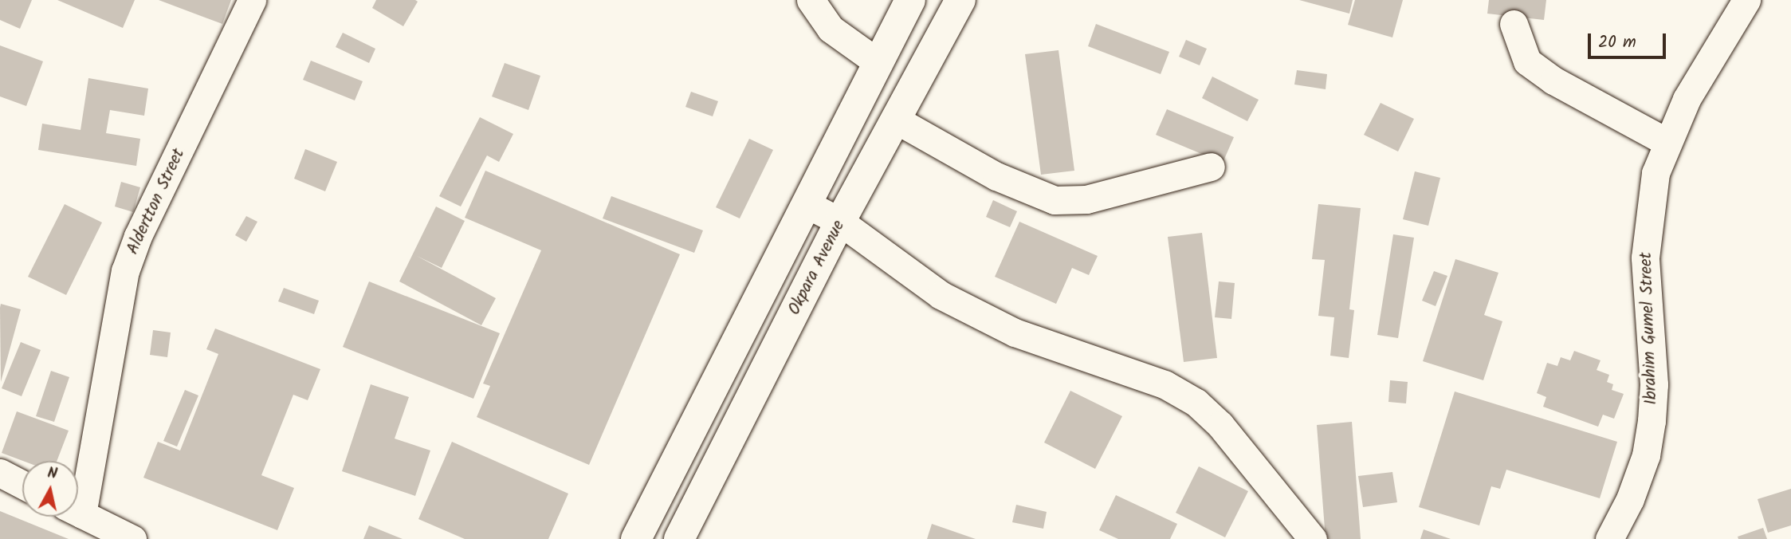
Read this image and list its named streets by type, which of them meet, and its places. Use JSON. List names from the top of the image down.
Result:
{
  "streets": {
    "main road": ["Okpara Avenue"],
    "street": ["Aldertton Street", "Ibrahim Gumel Street"]
  },
  "scale_bar": "20 m",
  "north": "top"
}
